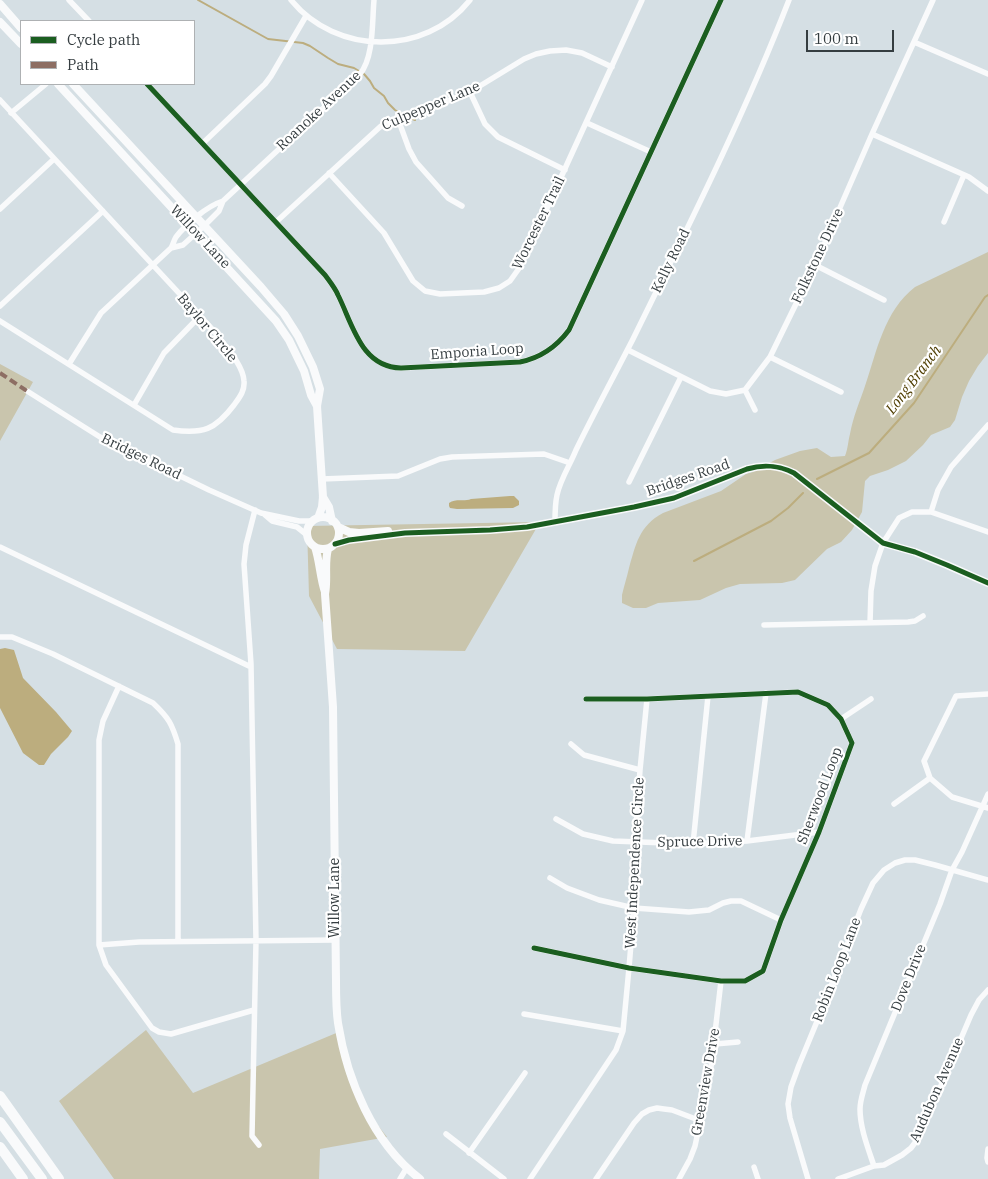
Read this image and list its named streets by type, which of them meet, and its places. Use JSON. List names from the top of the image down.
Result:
{
  "streets": {
    "street": [
      "Culpepper Lane",
      "Roanoke Avenue",
      "Worcester Trail",
      "Willow Lane",
      "Folkstone Drive",
      "Kelly Road",
      "Baylor Circle",
      "Emporia Loop",
      "Bridges Road",
      "Sherwood Loop",
      "Spruce Drive",
      "West Independence Circle",
      "Robin Loop Lane",
      "Dove Drive",
      "Greenview Drive",
      "Audubon Avenue"
    ]
  },
  "crossings": [
    ["Culpepper Lane", "Worcester Trail"],
    ["Culpepper Lane", "Emporia Loop"],
    ["Roanoke Avenue", "Willow Lane"],
    ["Roanoke Avenue", "Emporia Loop"],
    ["Willow Lane", "Bridges Road"],
    ["Kelly Road", "Bridges Road"],
    ["Sherwood Loop", "Spruce Drive"],
    ["Sherwood Loop", "West Independence Circle"],
    ["Sherwood Loop", "Greenview Drive"],
    ["Spruce Drive", "West Independence Circle"],
    ["Robin Loop Lane", "Dove Drive"],
    ["Dove Drive", "Audubon Avenue"]
  ],
  "water": ["Long Branch"],
  "legend": ["Cycle path", "Path"],
  "scale_bar": "100 m"
}
